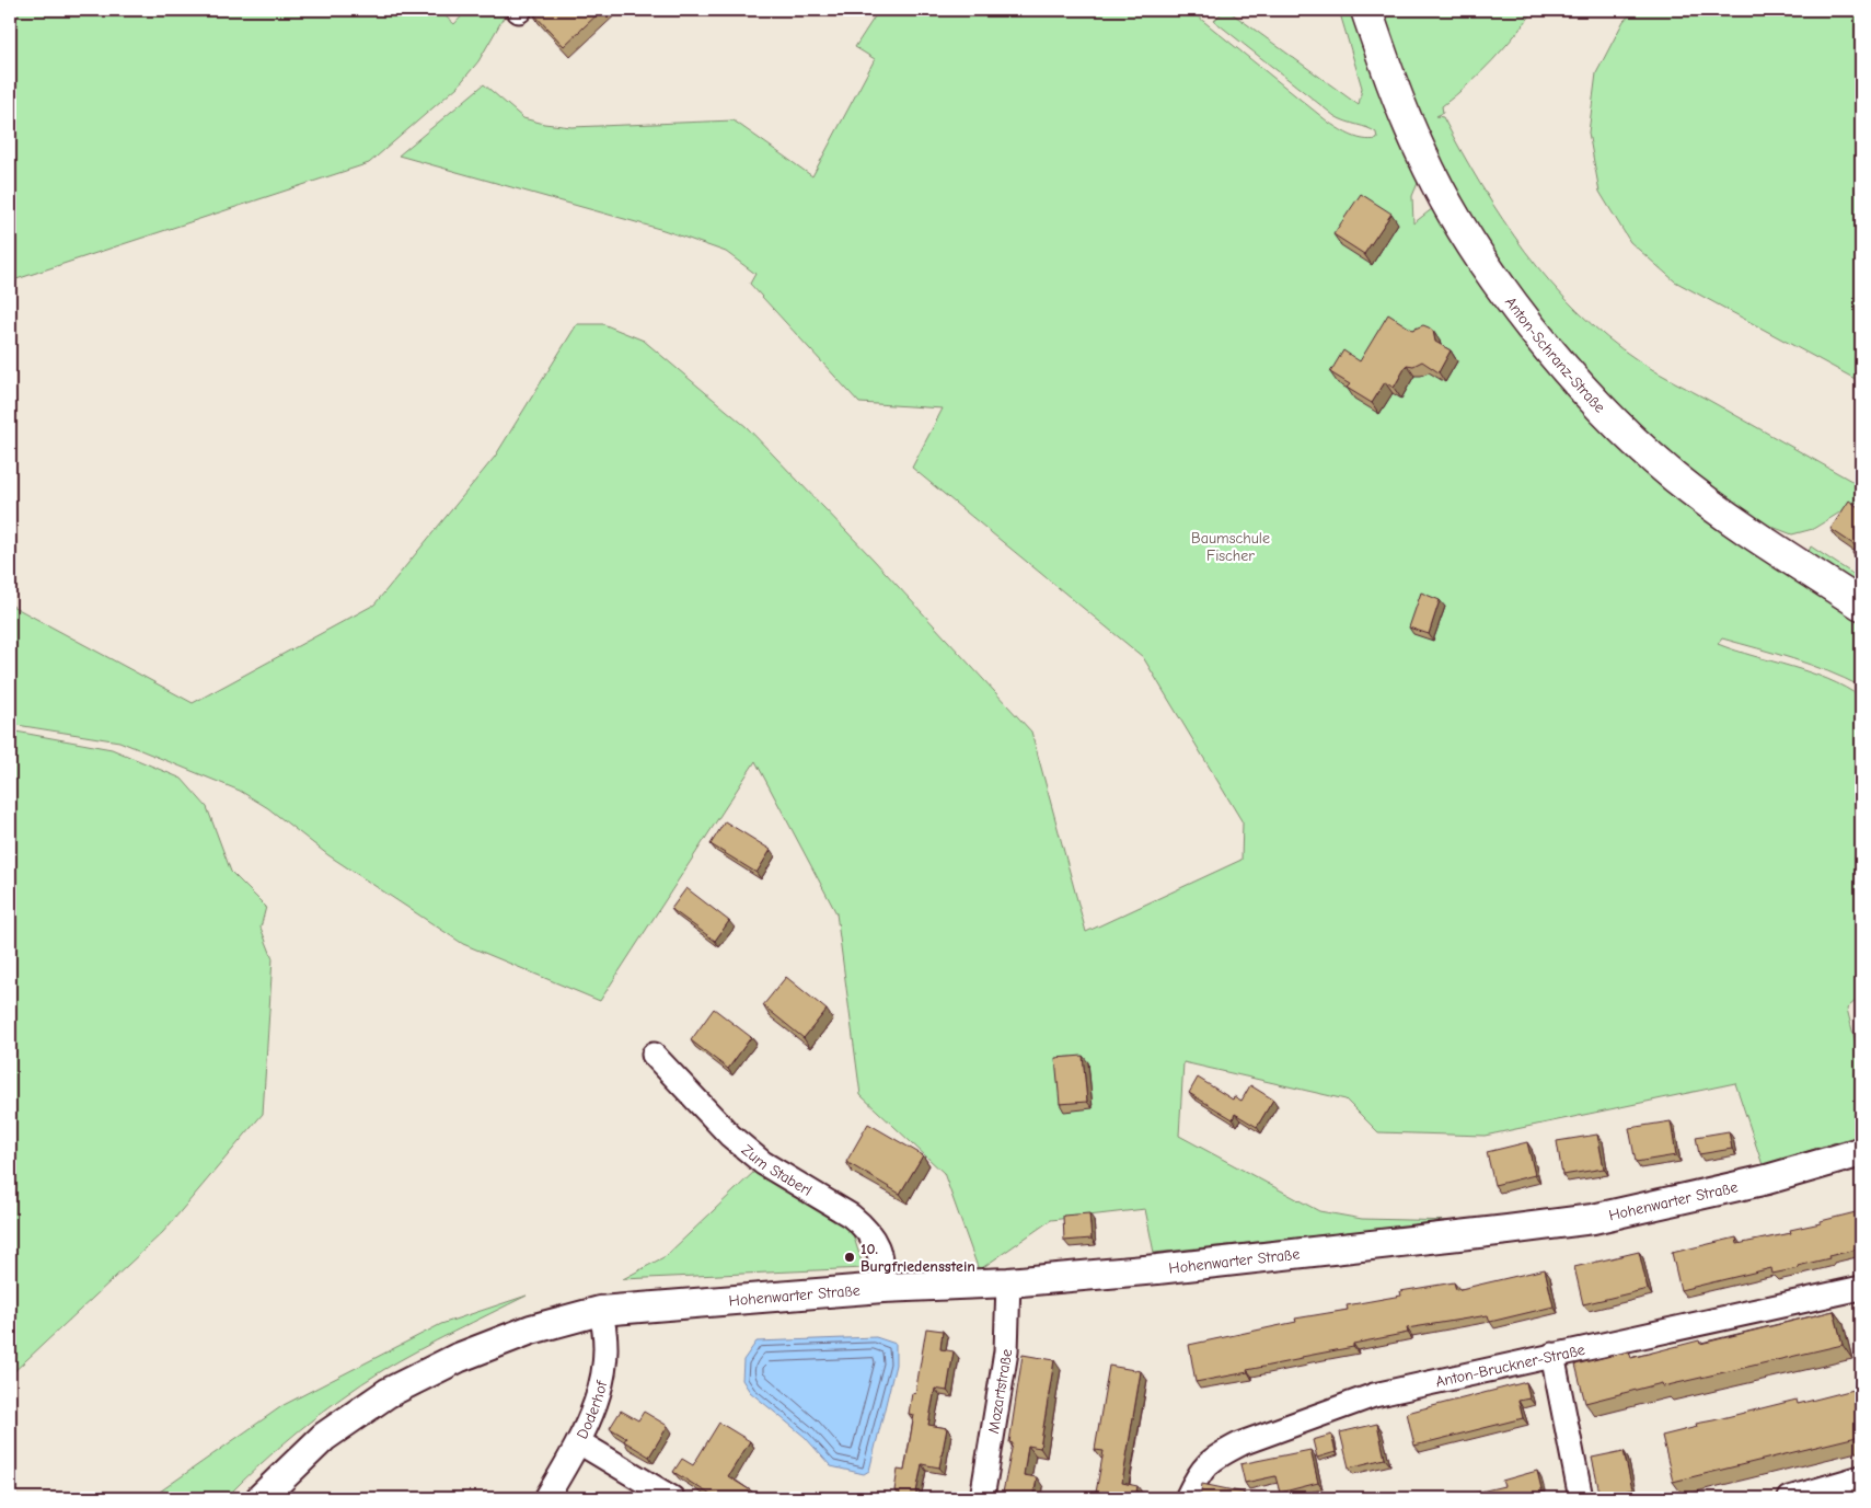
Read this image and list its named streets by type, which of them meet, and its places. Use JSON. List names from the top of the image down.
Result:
{
  "streets": {
    "main road": ["Anton-Schranz-Straße"],
    "street": [
      "Zum Staberl",
      "Hohenwarter Straße",
      "Anton-Bruckner-Straße",
      "Mozartstraße",
      "Doderhof"
    ]
  },
  "crossings": [
    ["Zum Staberl", "Hohenwarter Straße"],
    ["Hohenwarter Straße", "Mozartstraße"],
    ["Hohenwarter Straße", "Doderhof"]
  ],
  "parks": ["Baumschule Fischer"],
  "places": ["10. Burgfriedensstein"]
}
